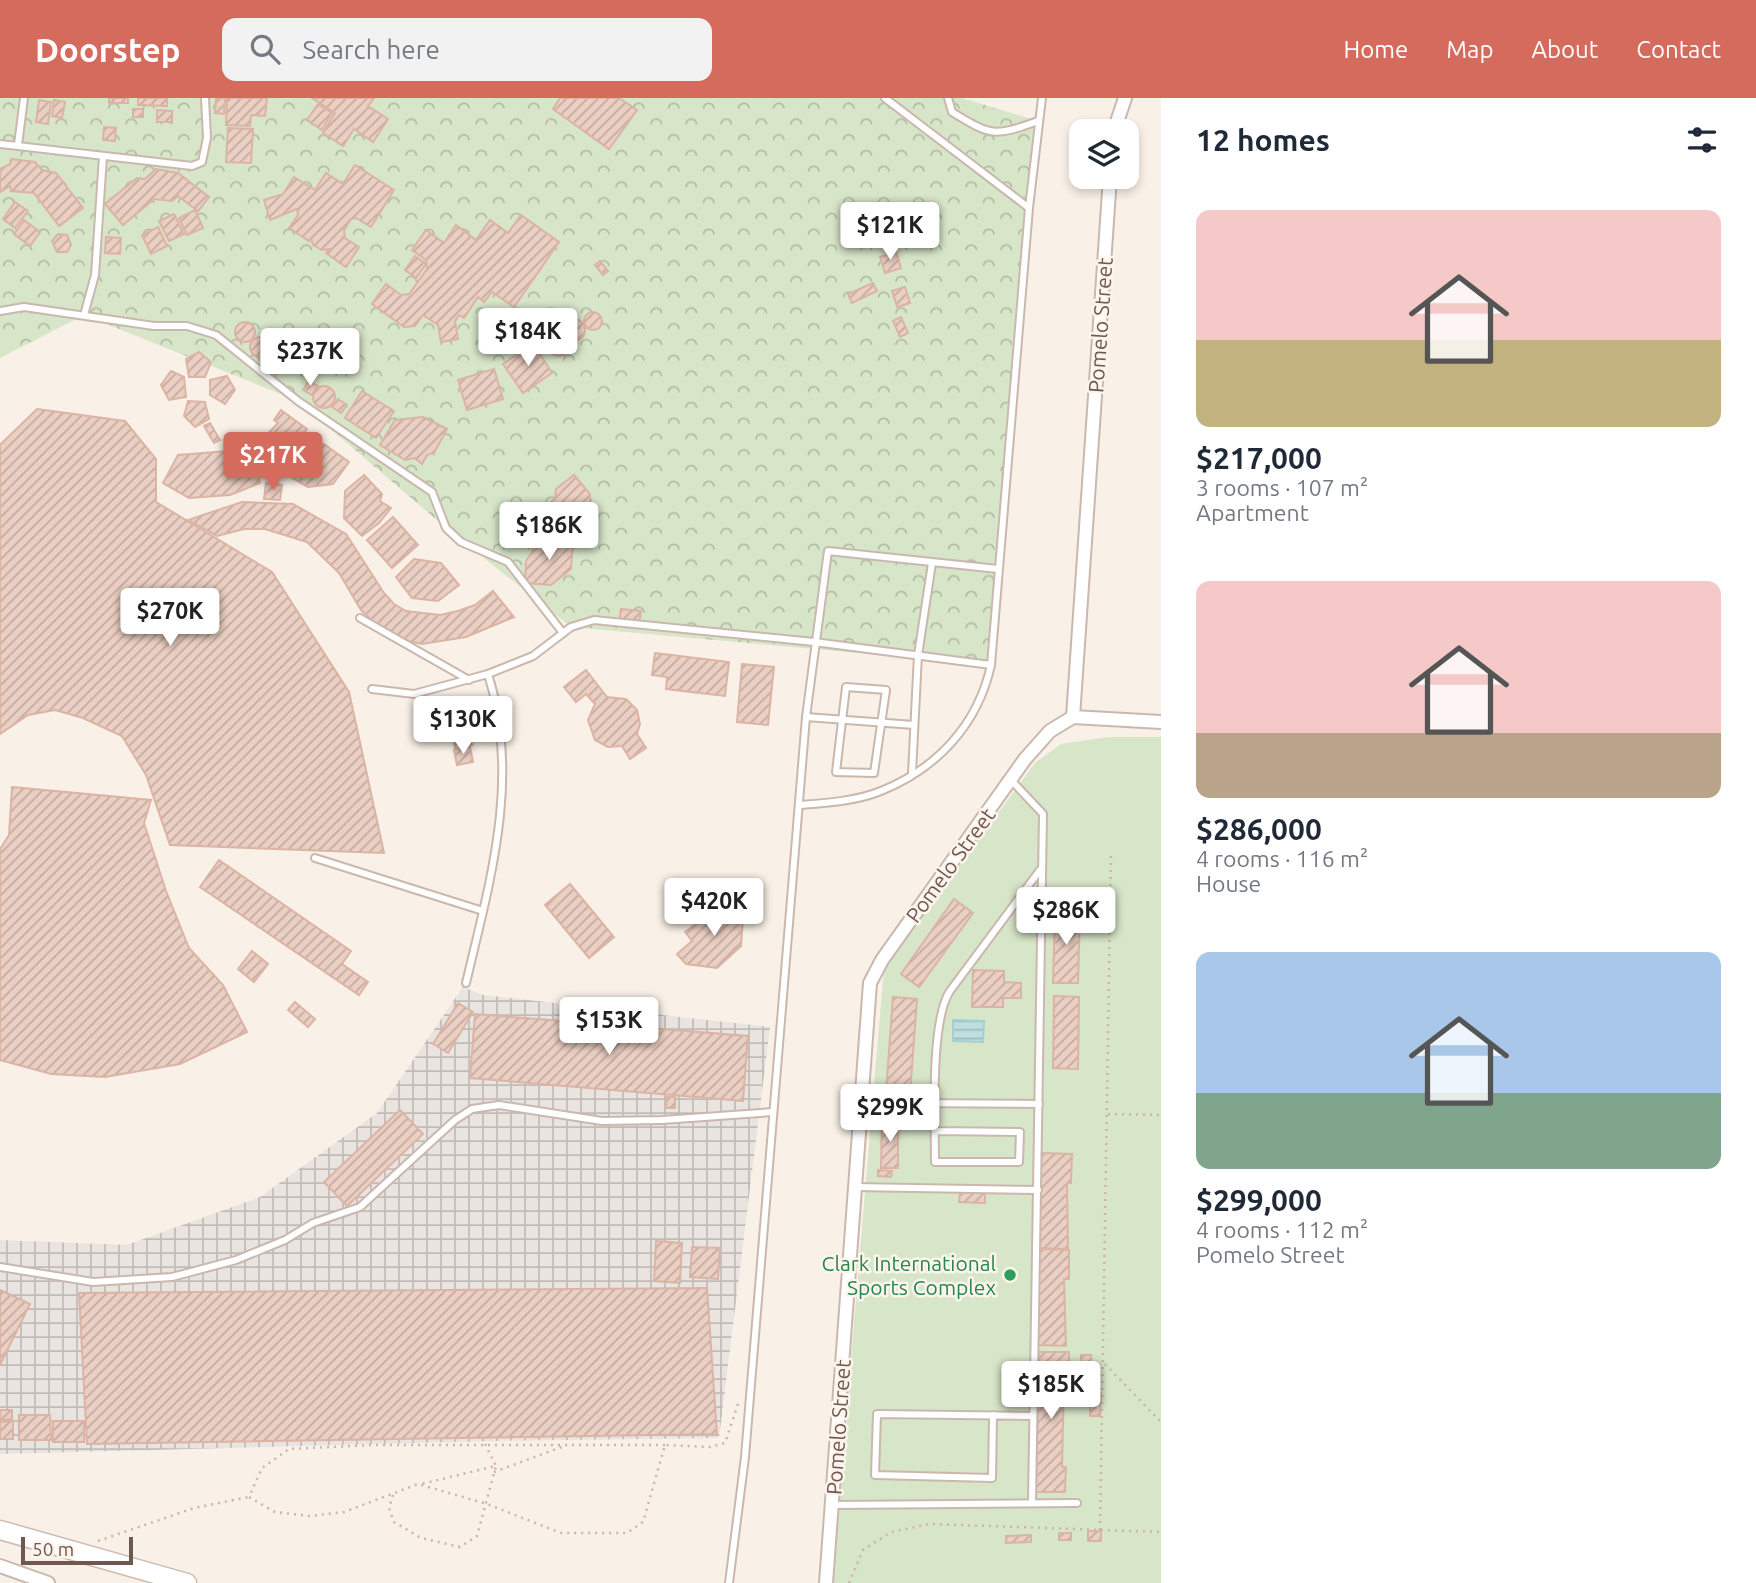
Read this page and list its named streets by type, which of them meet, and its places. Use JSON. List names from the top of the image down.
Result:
{
  "streets": {
    "street": ["Pomelo Street"]
  },
  "places": ["Clark International Sports Complex"],
  "scale_bar": "50 m",
  "page": {
    "header": "Doorstep",
    "search": "Search here",
    "nav": [
      "Home",
      "Map",
      "About",
      "Contact"
    ],
    "heading": "12 homes",
    "list": [
      {
        "name": "$217,000",
        "note": "3 rooms · 107 m² · Apartment"
      },
      {
        "name": "$286,000",
        "note": "4 rooms · 116 m² · House"
      },
      {
        "name": "$299,000",
        "note": "4 rooms · 112 m² · Pomelo Street"
      }
    ],
    "price": [
      "$121K",
      "$184K",
      "$237K",
      "$217K",
      "$186K",
      "$270K",
      "$130K",
      "$420K",
      "$286K",
      "$153K",
      "$299K",
      "$185K"
    ],
    "scale": "50 m"
  }
}
